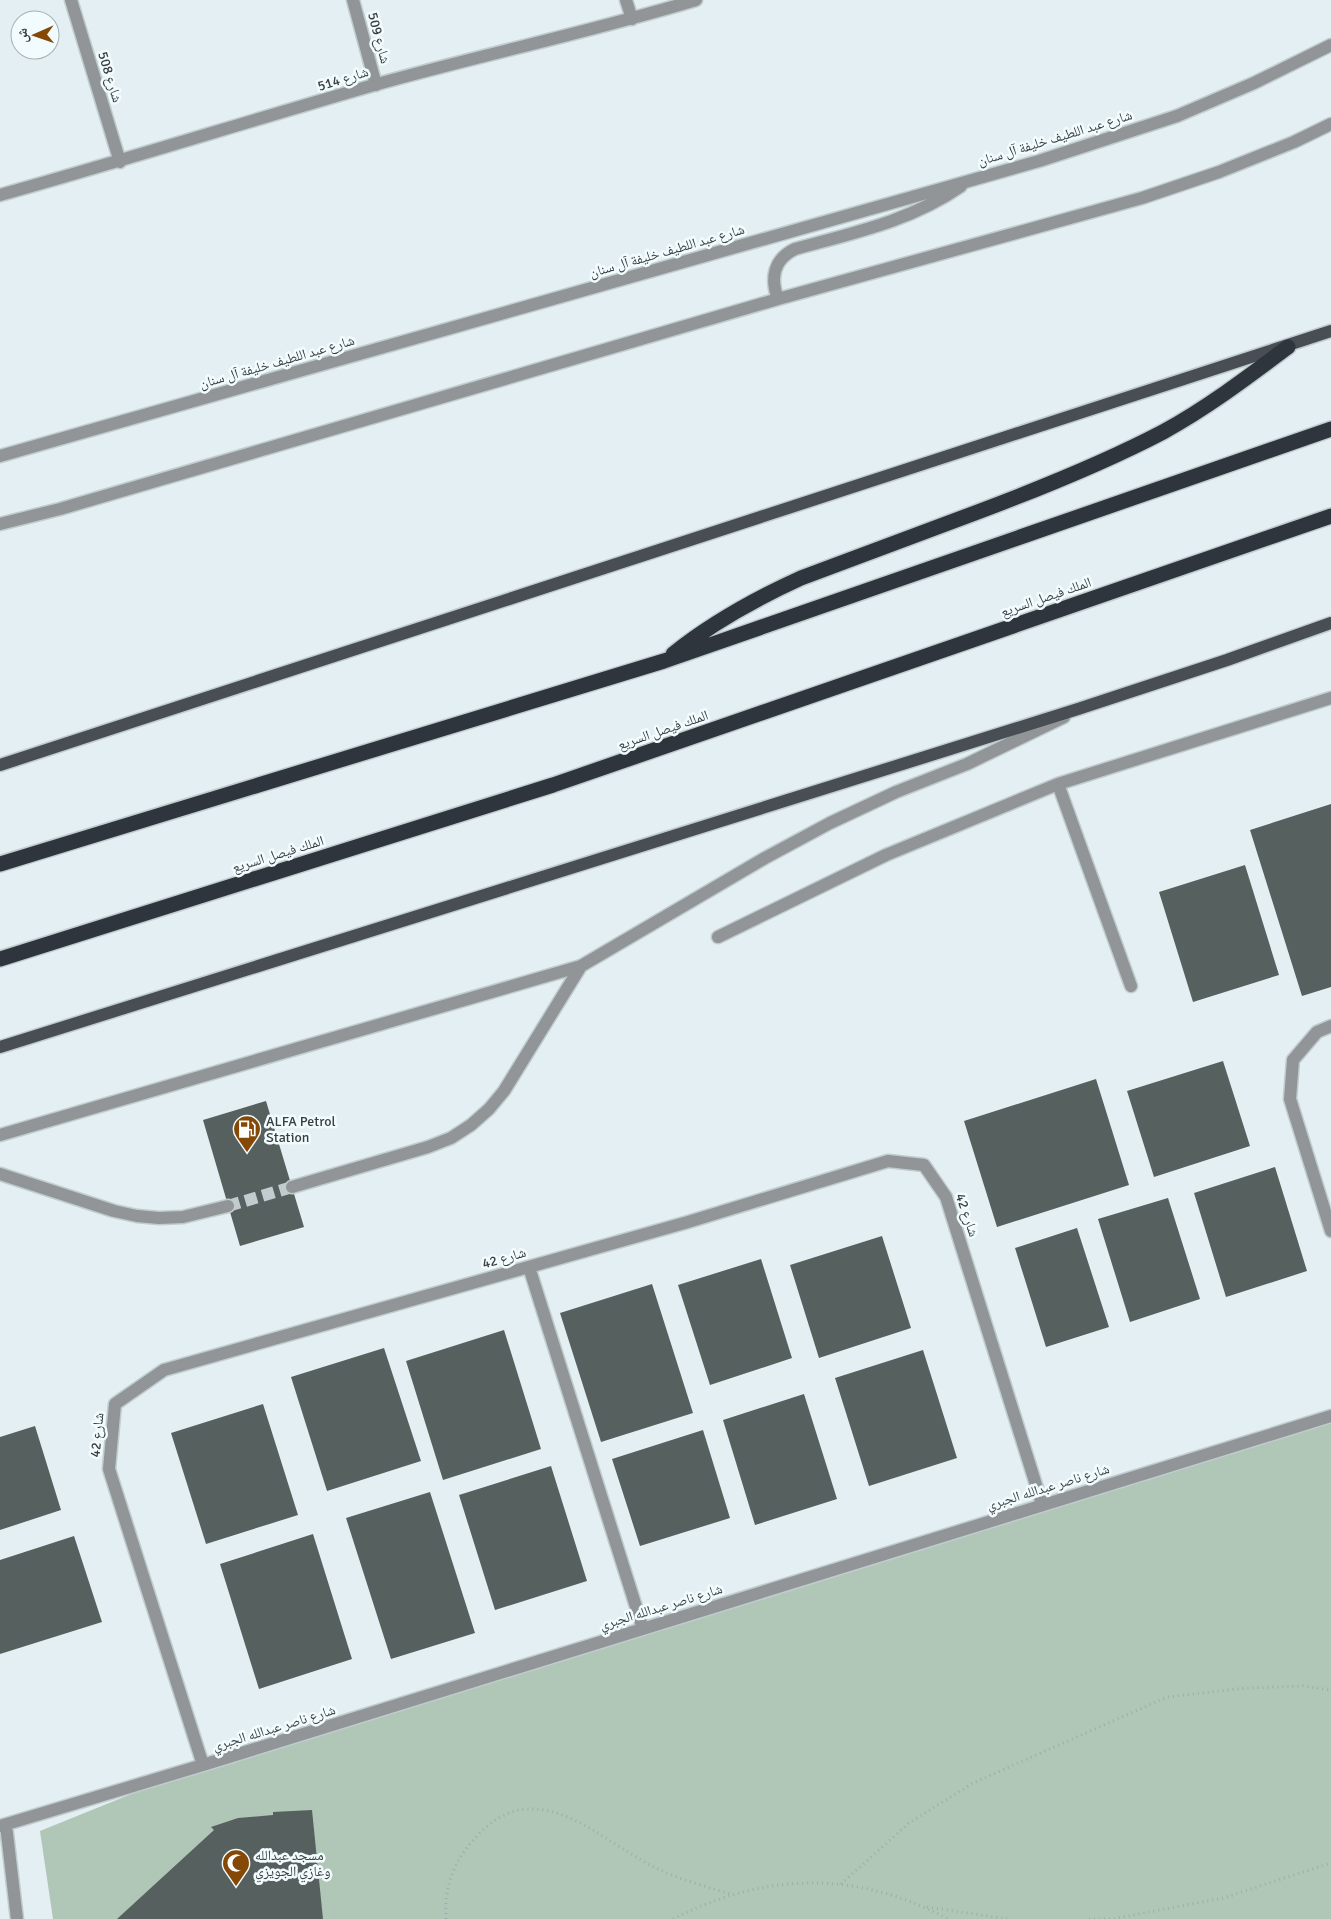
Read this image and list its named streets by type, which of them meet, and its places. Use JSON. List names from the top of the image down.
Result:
{
  "streets": {
    "highway": ["الملك فيصل السريع"],
    "street": [
      "شارع 509",
      "شارع 508",
      "شارع 514",
      "شارع عبد اللطيف خليفة آل سنان",
      "شارع 42",
      "شارع ناصر عبدالله الجبري"
    ]
  },
  "crossings": [
    ["شارع 509", "شارع 514"],
    ["شارع 508", "شارع 514"],
    ["شارع 42", "شارع ناصر عبدالله الجبري"]
  ],
  "places": {
    "fuel station": ["ALFA Petrol Station"],
    "mosque": ["مسجد عبدالله وغازي الجويزي"]
  },
  "north": "left"
}
